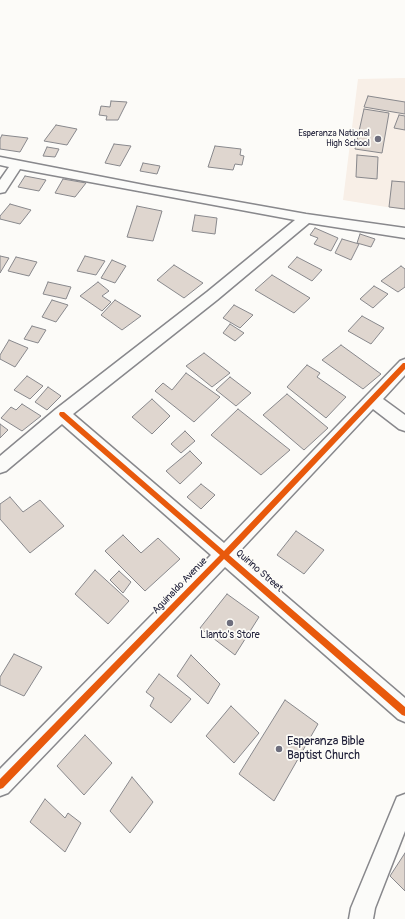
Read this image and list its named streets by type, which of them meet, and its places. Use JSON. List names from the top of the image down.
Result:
{
  "streets": {
    "street": ["Quirino Street", "Aguinaldo Avenue"]
  },
  "crossings": [
    ["Quirino Street", "Aguinaldo Avenue"]
  ],
  "places": ["Esperanza National High School", "Llanto's Store", "Esperanza Bible Baptist Church"]
}
